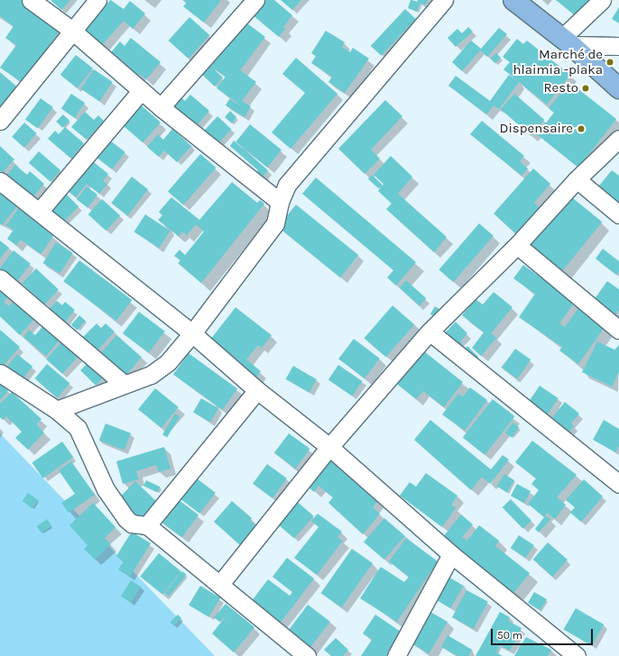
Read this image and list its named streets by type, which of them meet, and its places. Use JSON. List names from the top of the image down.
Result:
{
  "places": ["Marché de hlaimia -plaka", "Resto", "Dispensaire"],
  "scale_bar": "50 m"
}
